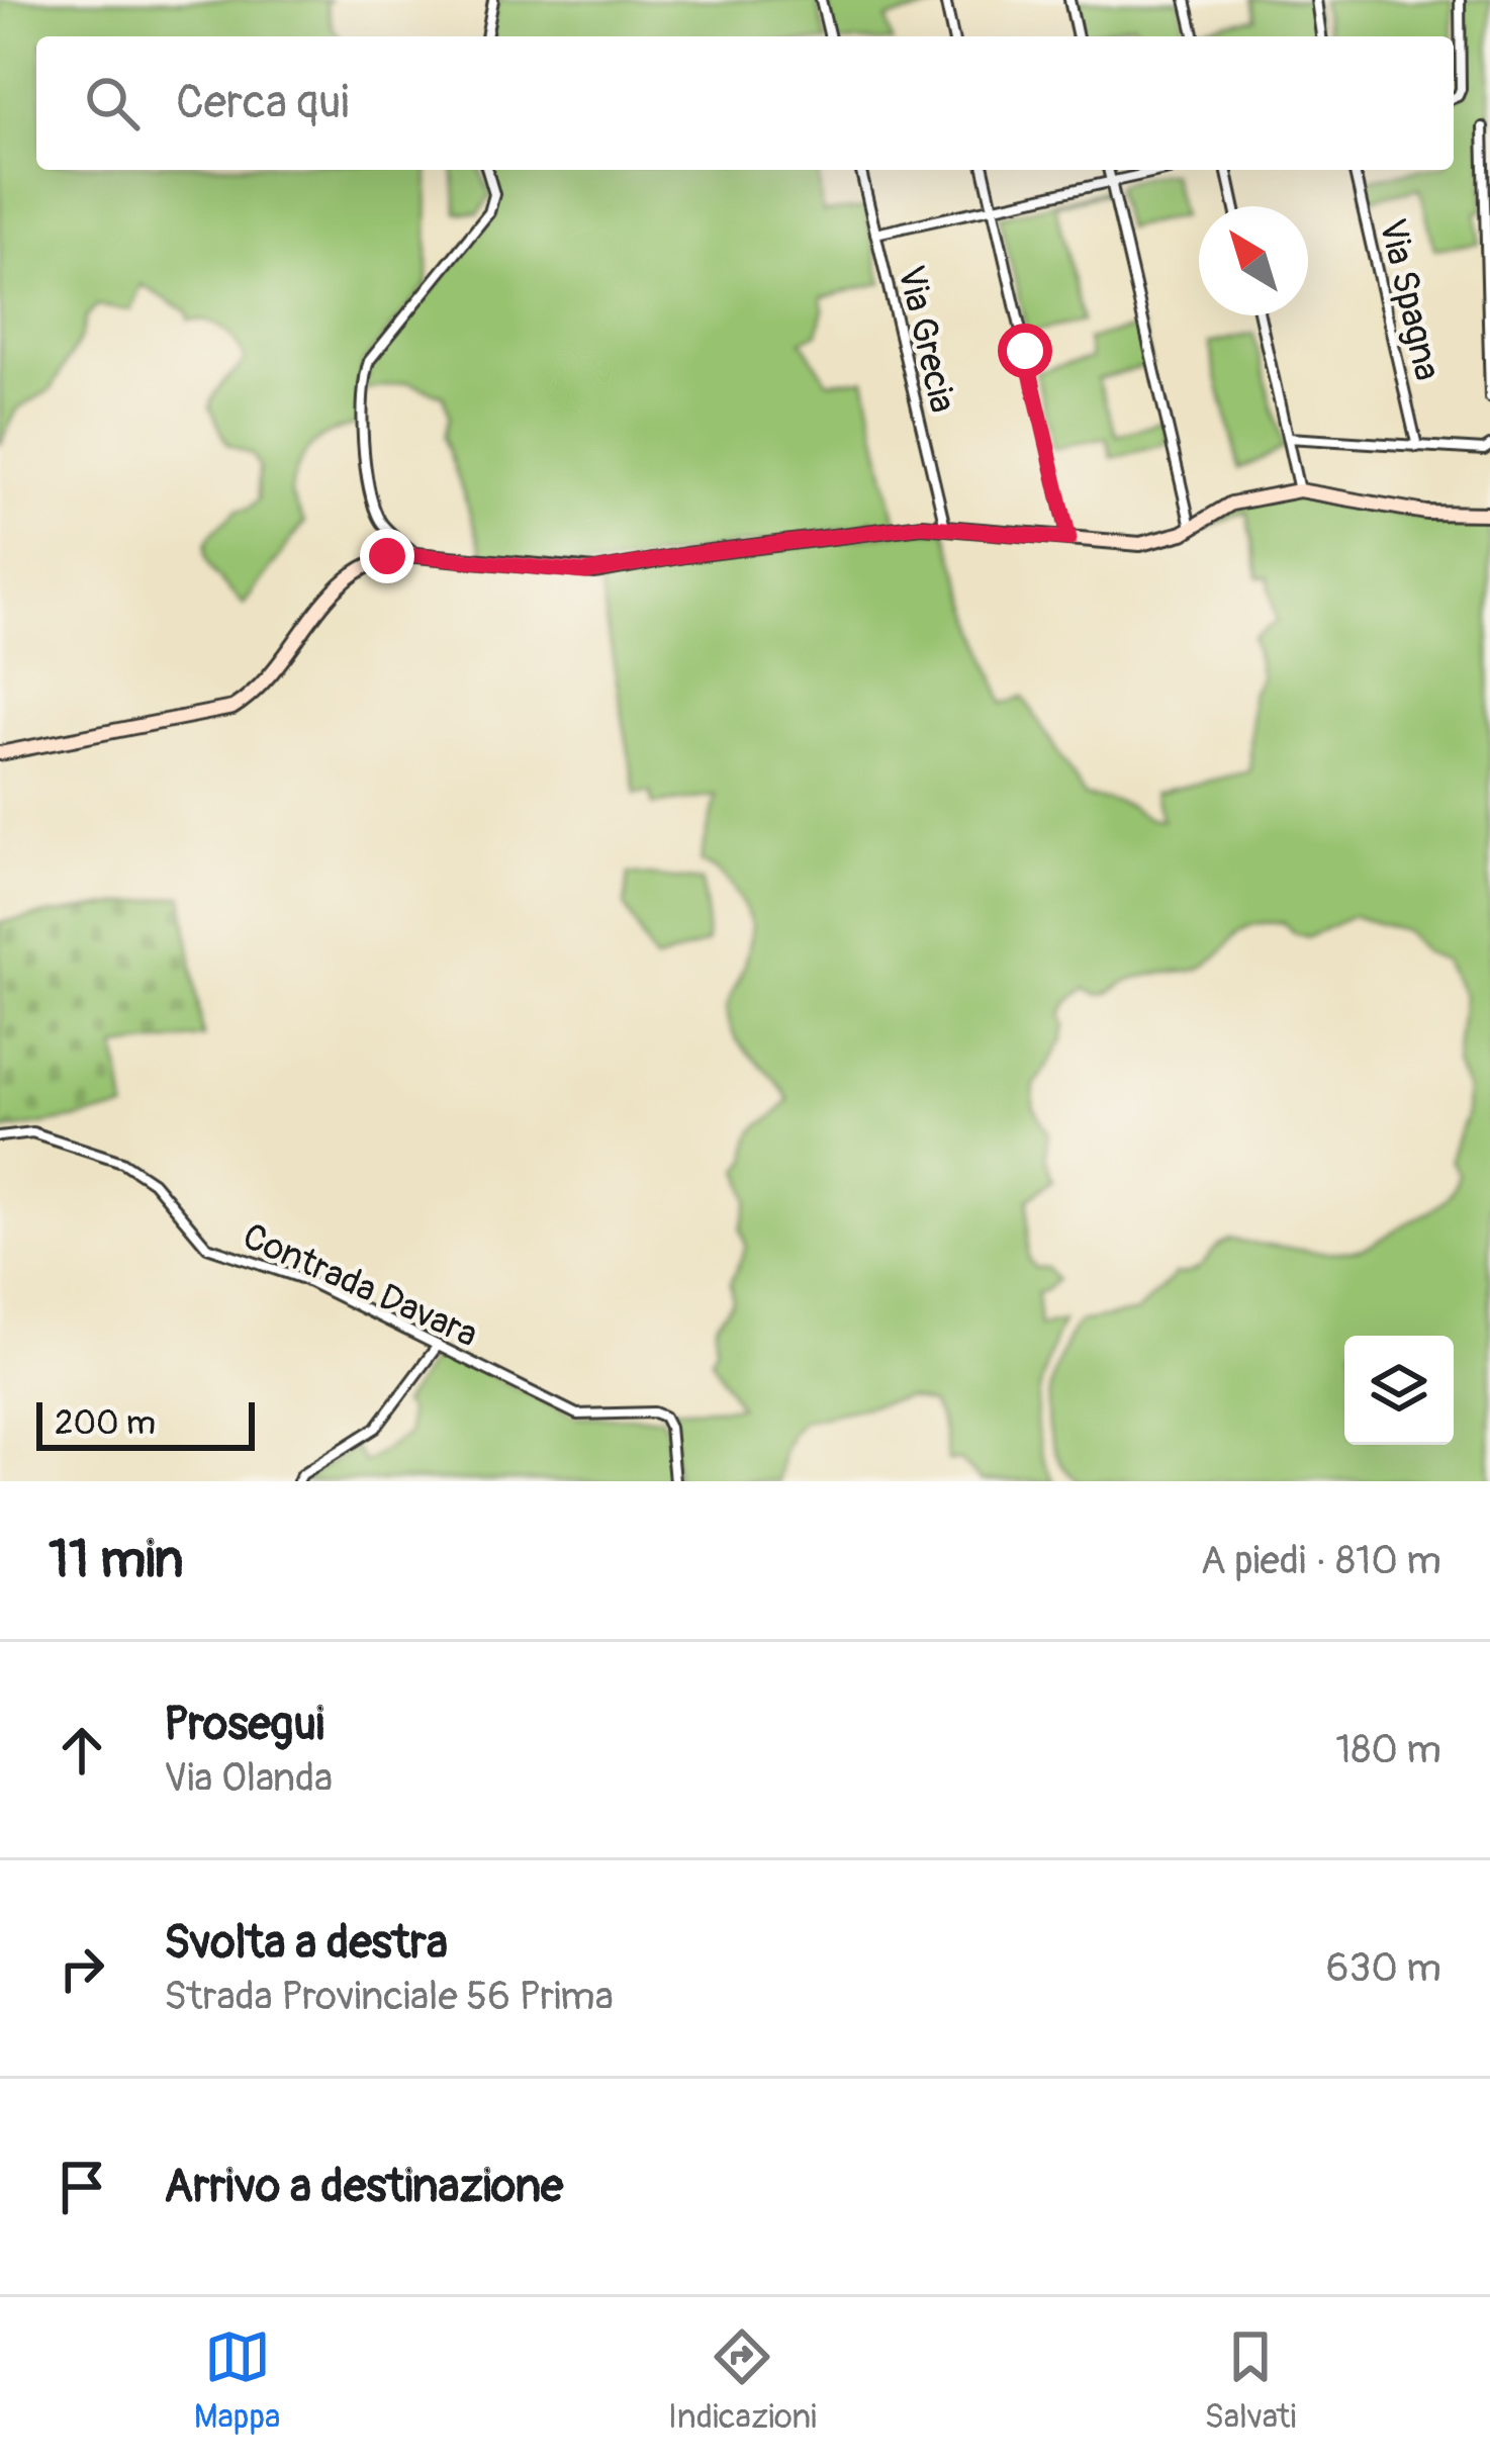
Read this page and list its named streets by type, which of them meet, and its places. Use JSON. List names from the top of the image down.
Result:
{
  "streets": {
    "street": ["Via Spagna", "Via Grecia", "Contrada Davara"]
  },
  "scale_bar": "200 m",
  "north": "top left",
  "page": {
    "search": "Cerca qui",
    "scale": "200 m",
    "heading": ["11 min", "A piedi · 810 m"],
    "list": [
      ["Prosegui", "Via Olanda", "180 m"],
      ["Svolta a destra", "Strada Provinciale 56 Prima", "630 m"],
      "Arrivo a destinazione"
    ],
    "nav": ["Mappa", "Indicazioni", "Salvati"]
  }
}
